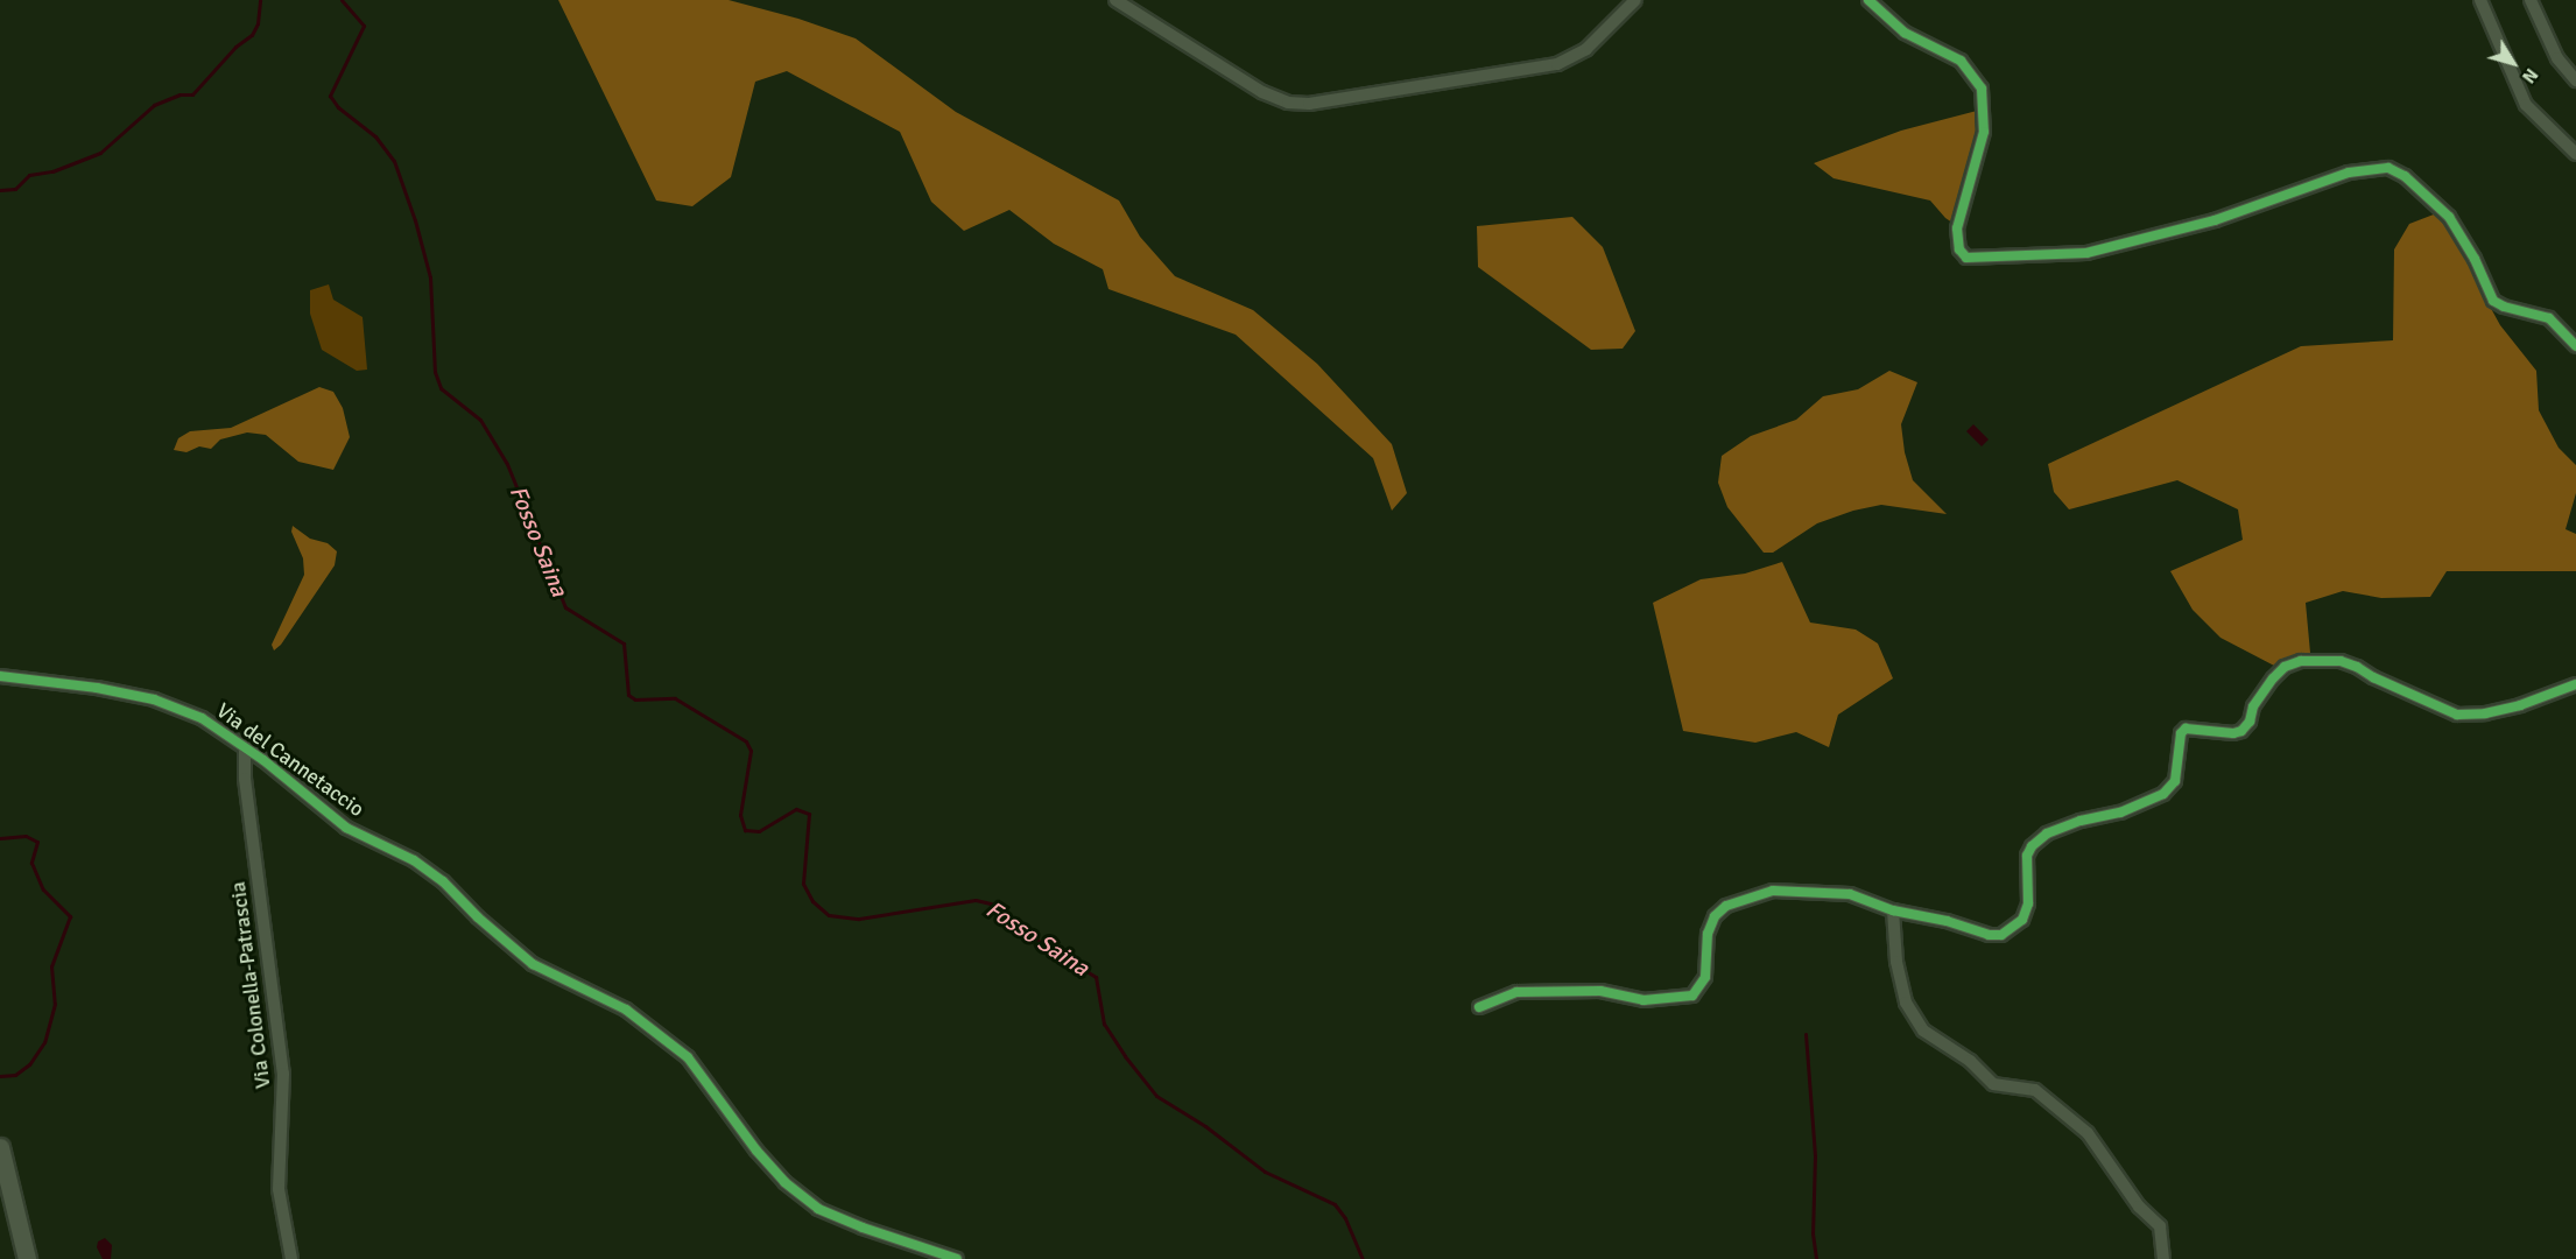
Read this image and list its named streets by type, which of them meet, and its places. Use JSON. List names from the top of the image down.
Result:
{
  "streets": {
    "street": ["Via del Cannetaccio", "Via Colonella-Patrascia"]
  },
  "crossings": [
    ["Via del Cannetaccio", "Via Colonella-Patrascia"]
  ],
  "water": ["Fosso Saina"],
  "north": "bottom right"
}
